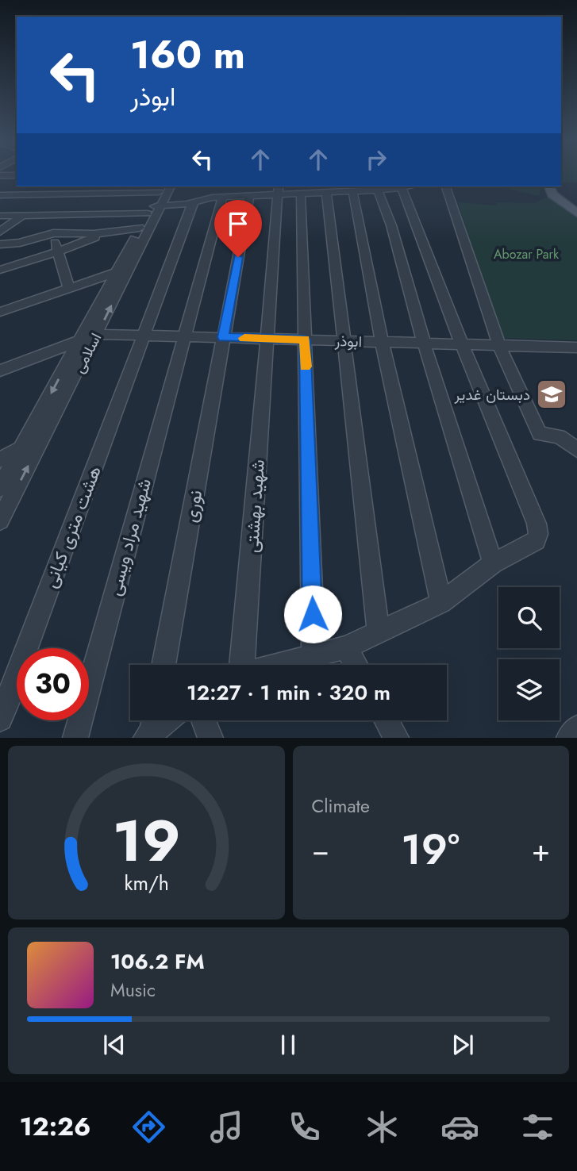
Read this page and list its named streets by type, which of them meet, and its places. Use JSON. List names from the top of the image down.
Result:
{
  "streets": {
    "street": [
      "ابوذر",
      "اسلامی",
      "نوری",
      "شهید بهشتی",
      "هشت متری کیانی",
      "شهید مراد ویسی"
    ]
  },
  "crossings": [
    ["ابوذر", "اسلامی"],
    ["ابوذر", "نوری"],
    ["ابوذر", "شهید بهشتی"],
    ["ابوذر", "هشت متری کیانی"],
    ["ابوذر", "شهید مراد ویسی"]
  ],
  "parks": ["Abozar Park"],
  "places": {
    "school or university": ["دبستان غدیر"]
  },
  "page": {
    "turn": ["160 m", "ابوذر"],
    "limit": "30",
    "trip": "12:27 · 1 min · 320 m",
    "tile": "Climate",
    "heat": ["−", "19°", "+"],
    "song": ["106.2 FM", "Music"],
    "tabs": "12:26",
    "gauge": ["19", "km/h"]
  }
}
